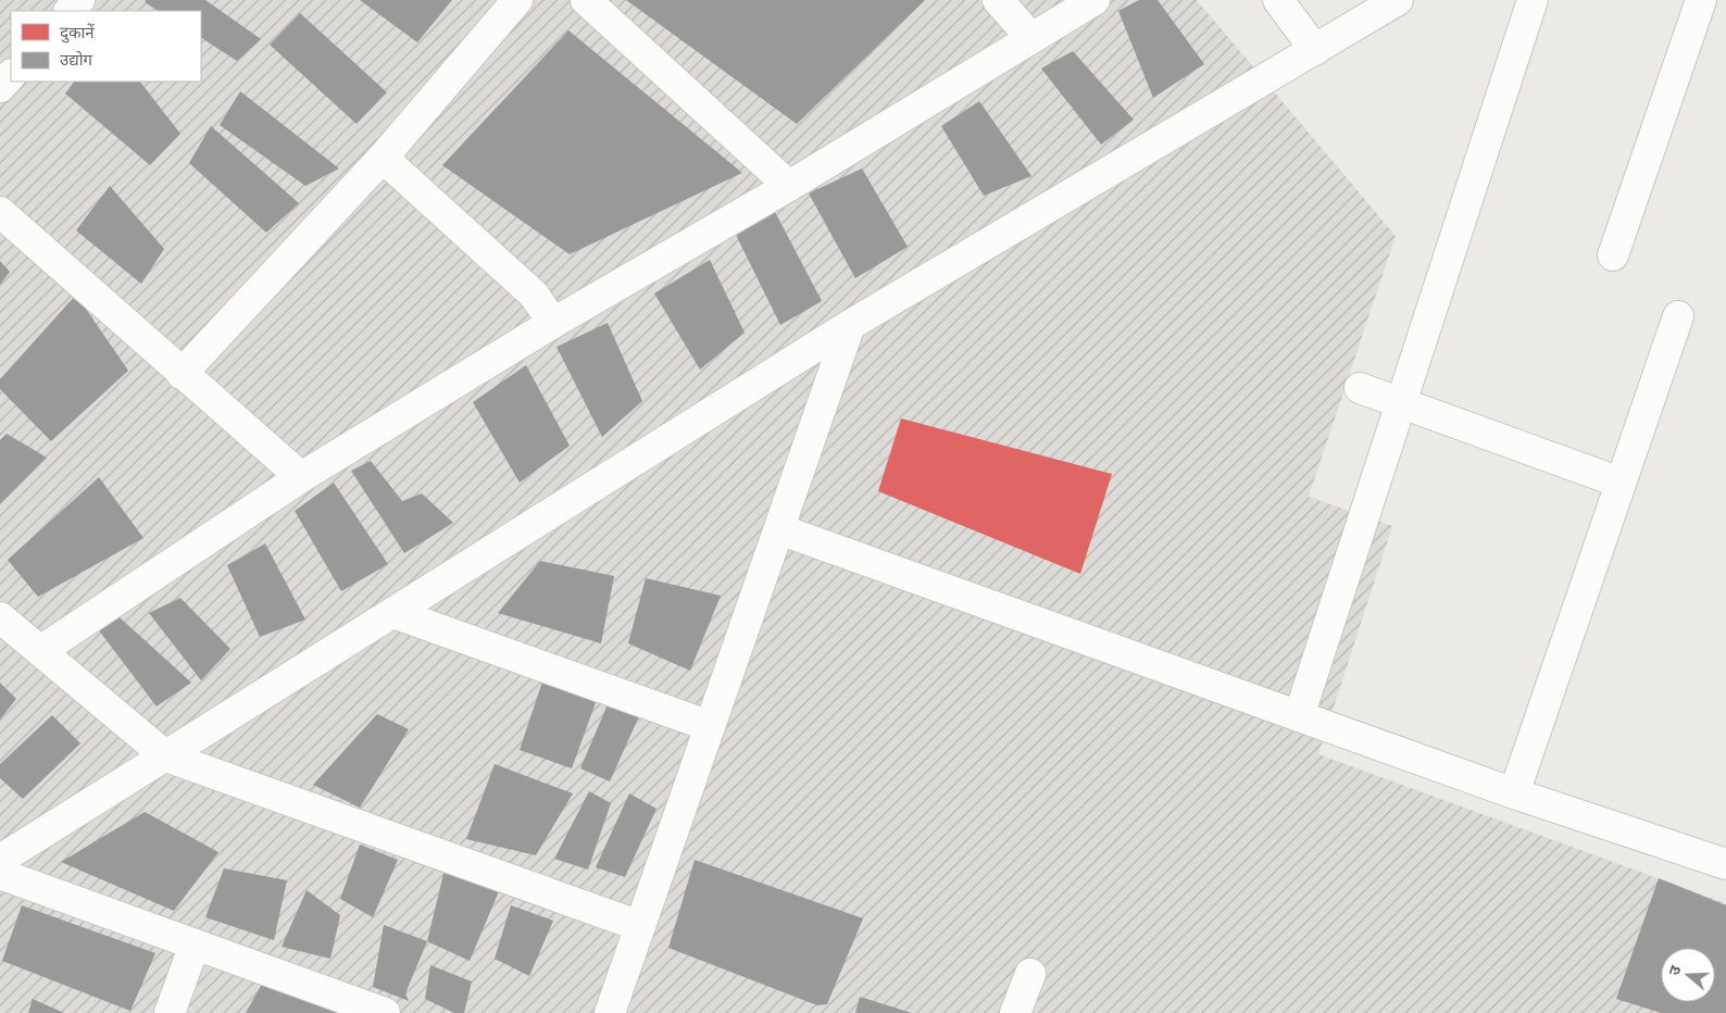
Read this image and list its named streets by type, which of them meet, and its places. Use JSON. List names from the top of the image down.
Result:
{
  "legend": ["दुकानें", "उद्योग"],
  "north": "left"
}
